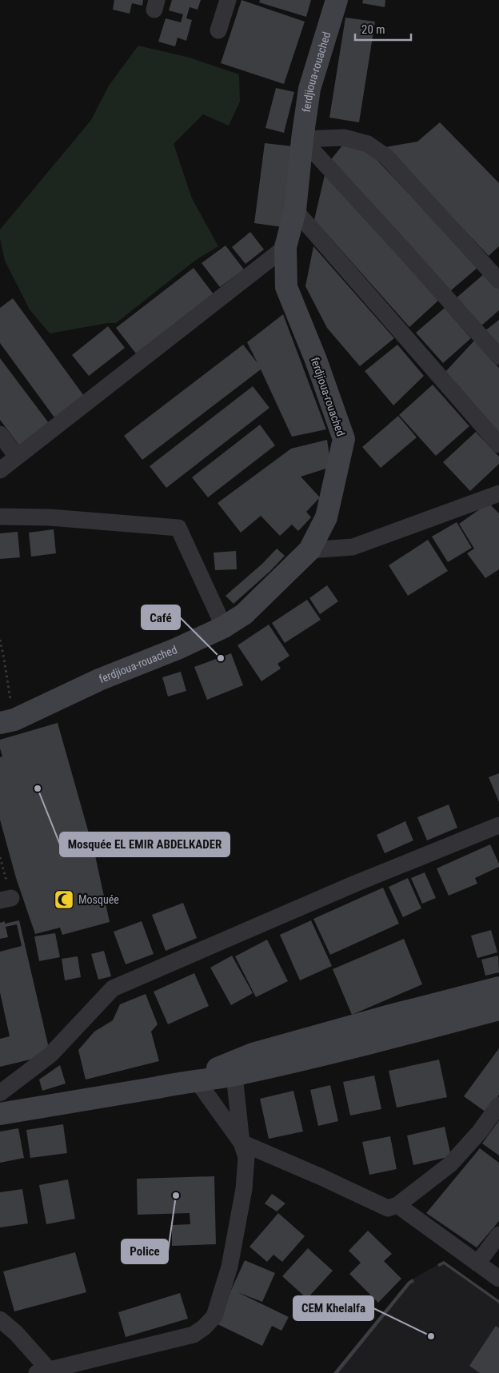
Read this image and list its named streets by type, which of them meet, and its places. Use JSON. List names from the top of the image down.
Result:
{
  "streets": {
    "main road": ["ferdjioua-rouached"]
  },
  "places": {
    "other": [
      "Café",
      "Mosquée EL EMIR ABDELKADER",
      "Police",
      "CEM Khelalfa"
    ],
    "mosque": ["Mosquée"]
  },
  "scale_bar": "20 m"
}
